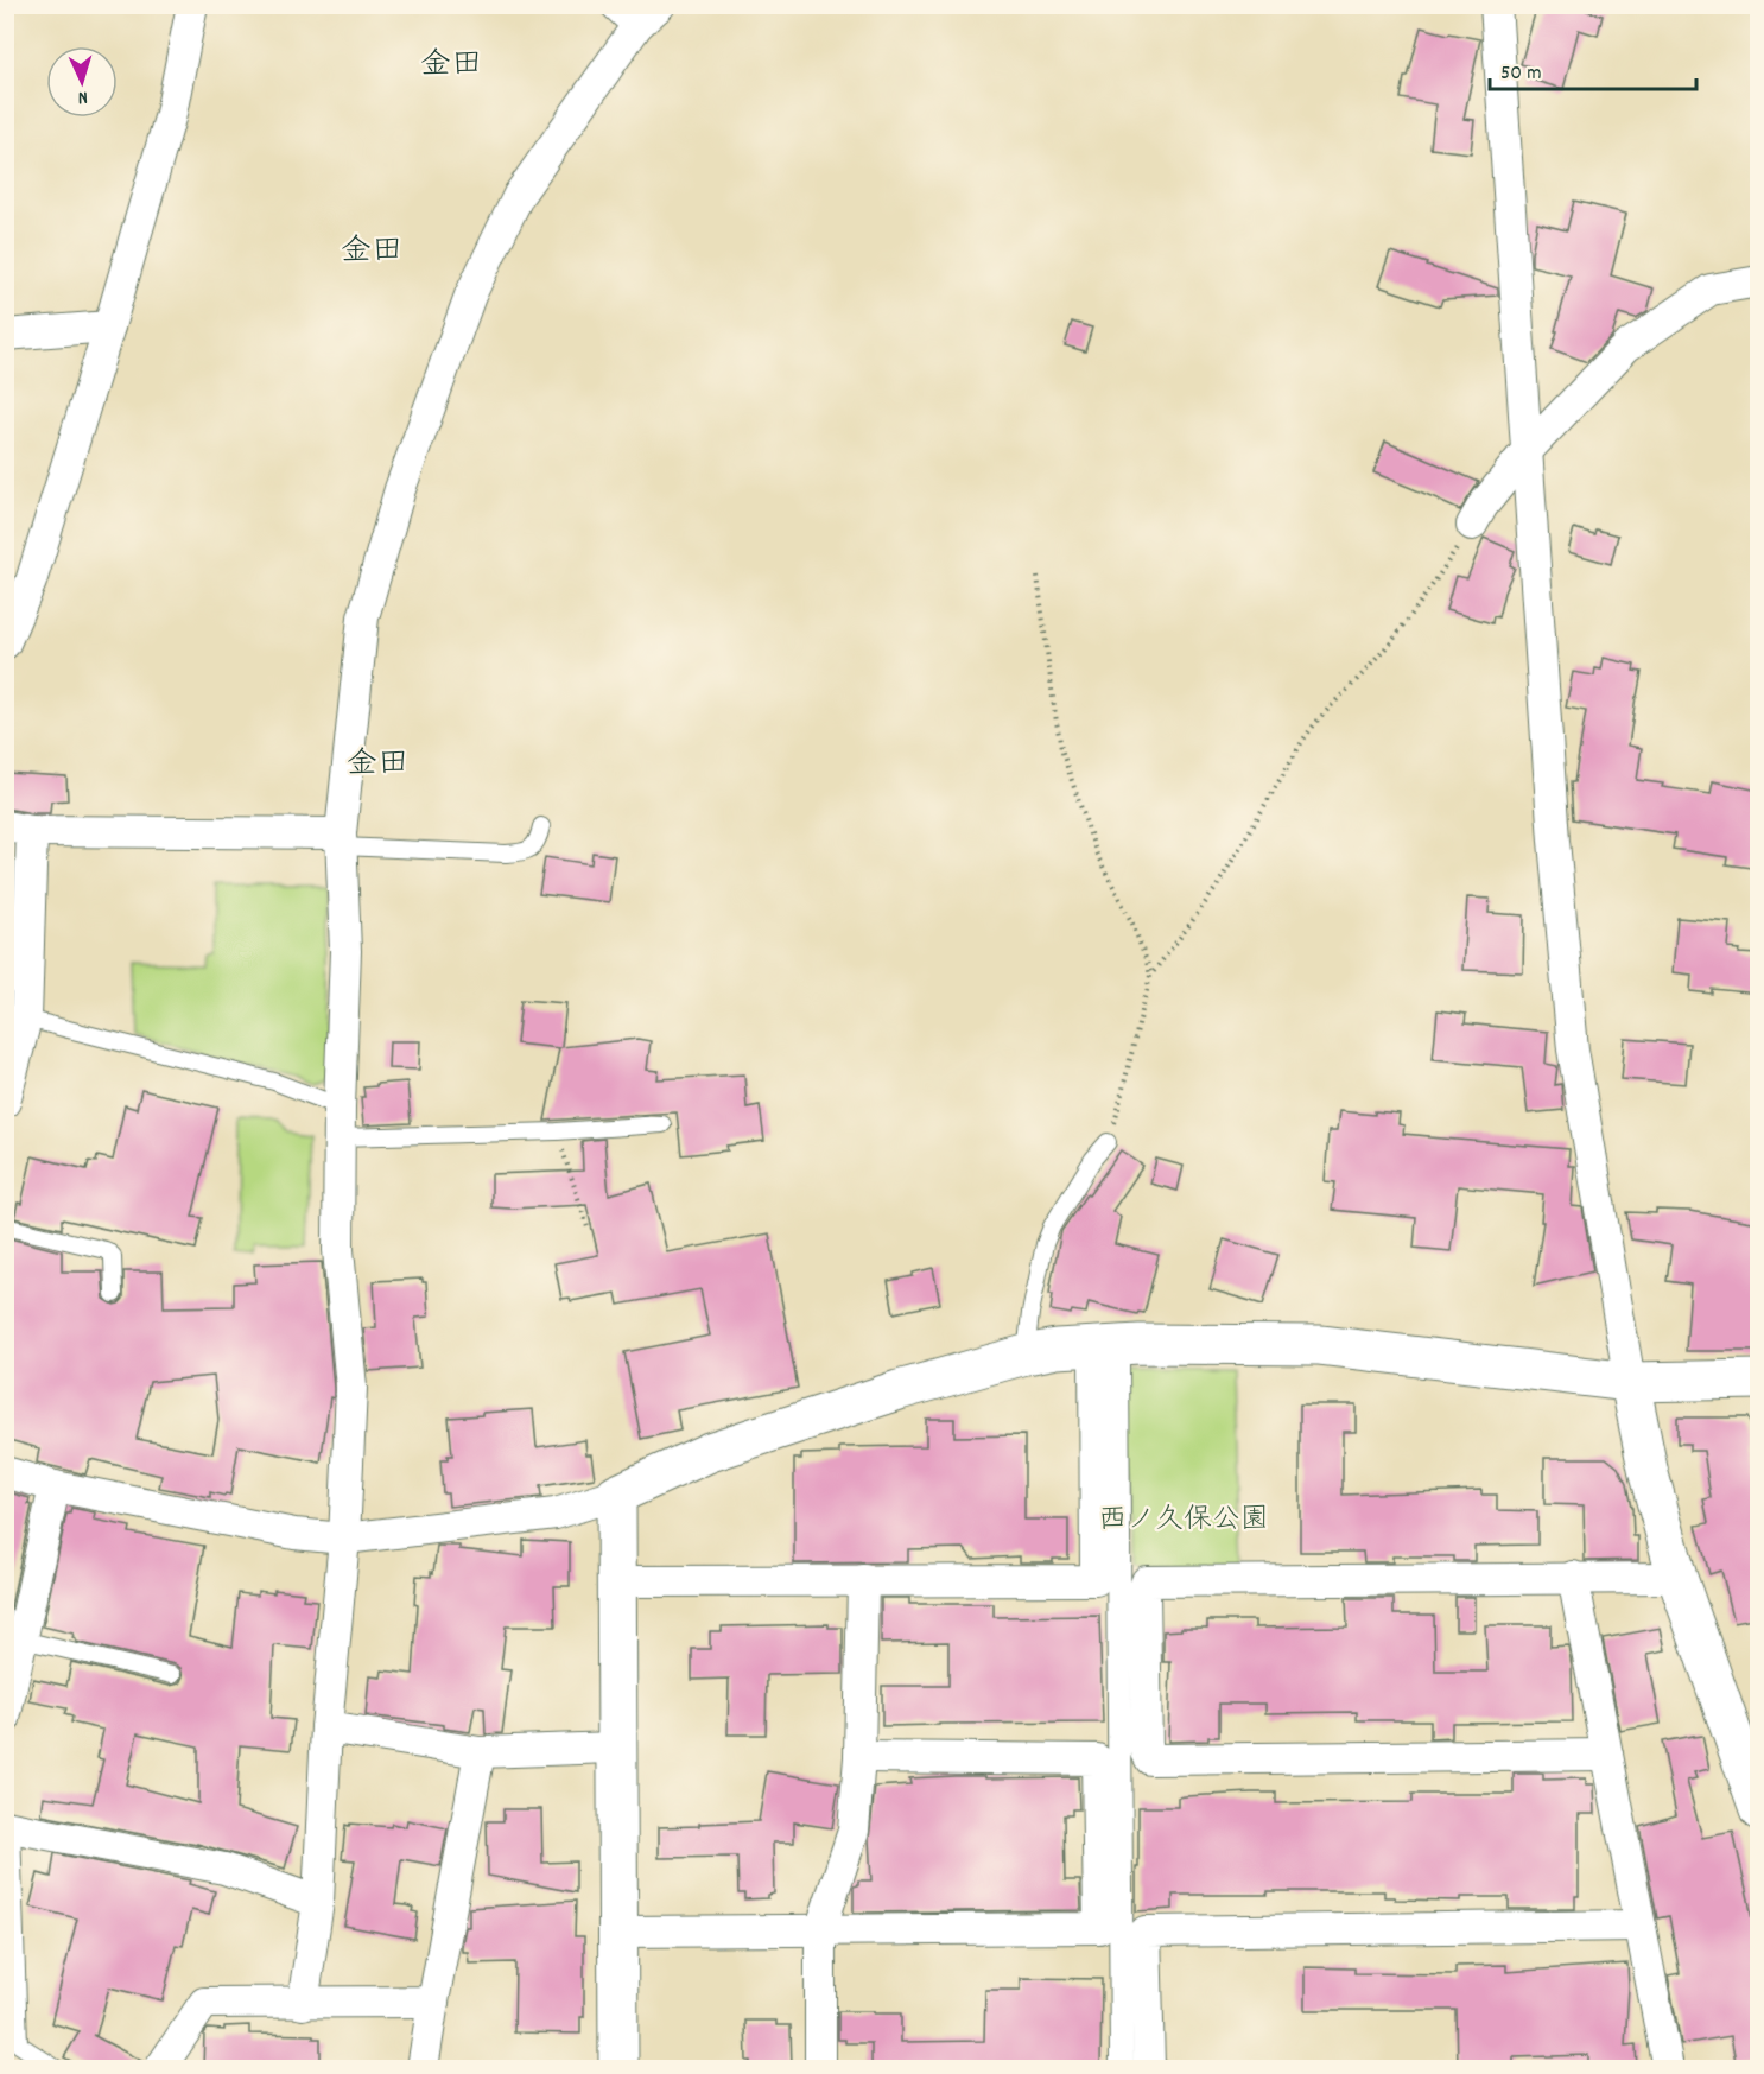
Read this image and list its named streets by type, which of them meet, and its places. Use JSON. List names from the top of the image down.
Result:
{
  "districts": ["金田", "金田", "金田"],
  "parks": ["西ノ久保公園"],
  "scale_bar": "50 m",
  "north": "bottom"
}
